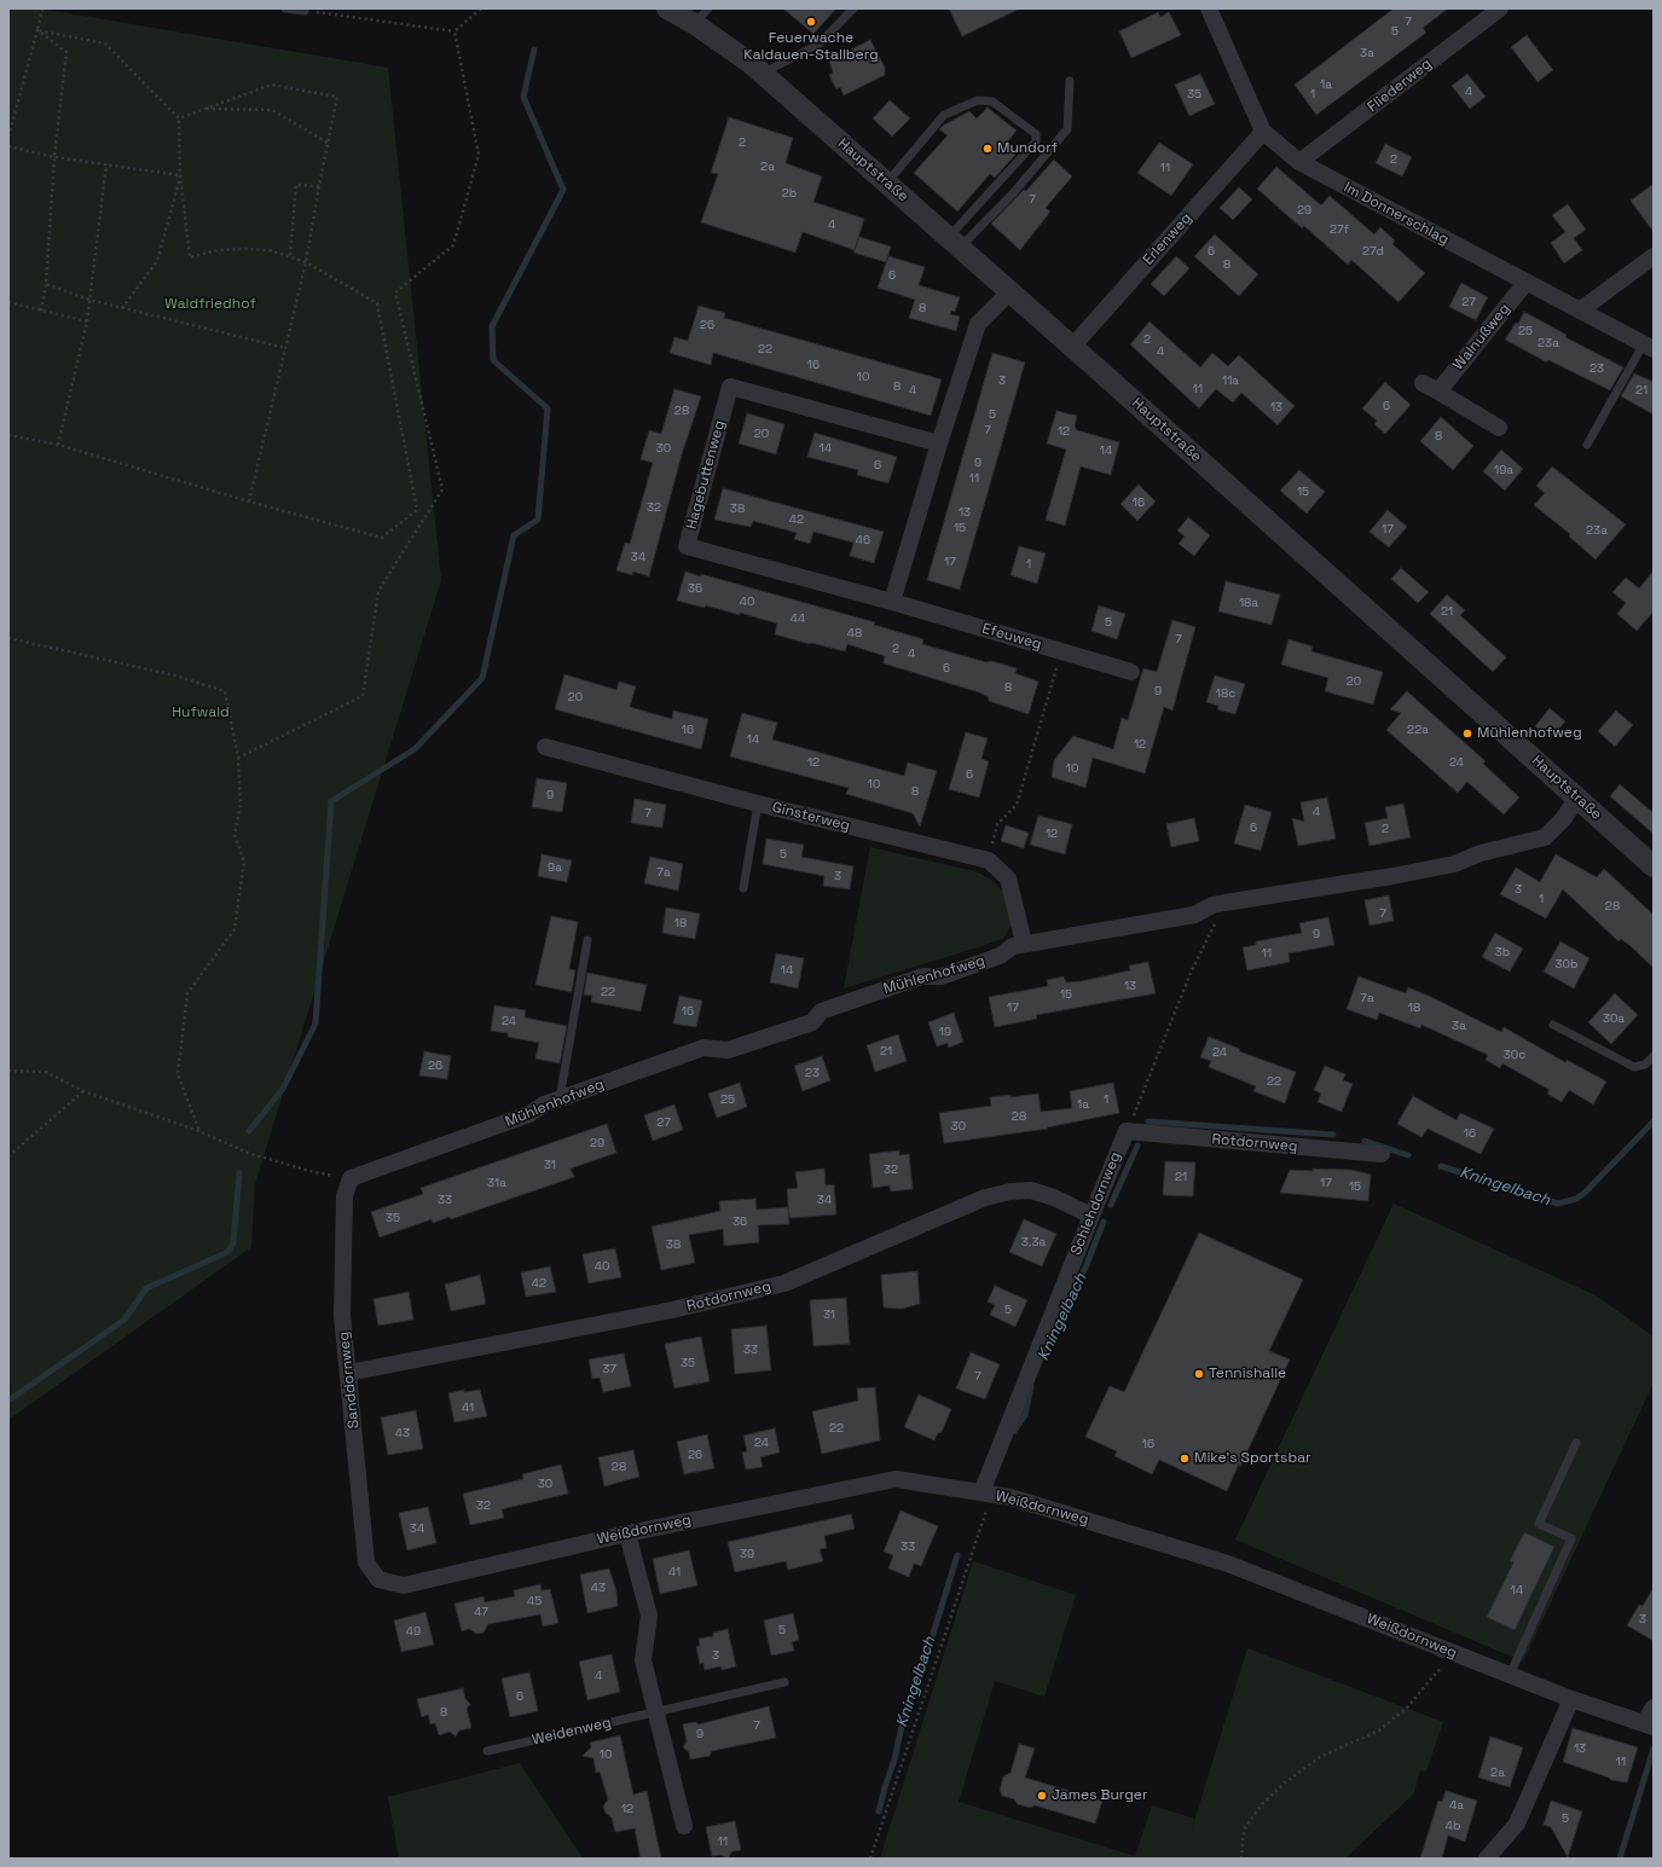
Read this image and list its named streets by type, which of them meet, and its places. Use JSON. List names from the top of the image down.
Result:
{
  "streets": {
    "street": [
      "Fliederweg",
      "Hauptstraße",
      "Im Donnerschlag",
      "Erlenweg",
      "Walnußweg",
      "Hagebuttenweg",
      "Efeuweg",
      "Ginsterweg",
      "Mühlenhofweg",
      "Rotdornweg",
      "Schlehdornweg",
      "Sanddornweg",
      "Weißdornweg"
    ],
    "lane": ["Weidenweg"]
  },
  "crossings": [
    ["Fliederweg", "Im Donnerschlag"],
    ["Hauptstraße", "Erlenweg"],
    ["Hauptstraße", "Mühlenhofweg"],
    ["Im Donnerschlag", "Erlenweg"],
    ["Im Donnerschlag", "Walnußweg"],
    ["Hagebuttenweg", "Efeuweg"],
    ["Ginsterweg", "Mühlenhofweg"],
    ["Mühlenhofweg", "Sanddornweg"],
    ["Rotdornweg", "Schlehdornweg"],
    ["Rotdornweg", "Sanddornweg"],
    ["Schlehdornweg", "Weißdornweg"],
    ["Sanddornweg", "Weißdornweg"]
  ],
  "water": ["Kningelbach"],
  "parks": ["Waldfriedhof", "Hufwald"],
  "places": [
    "Feuerwache Kaldauen-Stallberg",
    "Mundorf",
    "Mühlenhofweg",
    "Tennishalle",
    "Mike's Sportsbar",
    "James Burger"
  ],
  "house_numbers": [
    "7",
    "5",
    "3a",
    "1a",
    "4",
    "35",
    "1",
    "2",
    "2",
    "2a",
    "11",
    "2b",
    "7",
    "29",
    "4",
    "27f",
    "6",
    "27d",
    "8",
    "6",
    "27",
    "8",
    "26",
    "25",
    "2",
    "23a",
    "22",
    "4",
    "16",
    "23",
    "10",
    "3",
    "11a",
    "8",
    "11",
    "4",
    "21",
    "6",
    "13",
    "28",
    "5",
    "7",
    "12",
    "20",
    "8",
    "30",
    "14",
    "14",
    "9",
    "6",
    "19a",
    "11",
    "15",
    "16",
    "32",
    "38",
    "13",
    "42",
    "15",
    "17",
    "23a",
    "46",
    "34",
    "17",
    "1",
    "36",
    "40",
    "18a",
    "21",
    "44",
    "5",
    "48",
    "7",
    "2",
    "4",
    "6",
    "20",
    "8",
    "9",
    "18c",
    "20",
    "16",
    "22a",
    "14",
    "12",
    "12",
    "24",
    "10",
    "6",
    "10",
    "8",
    "9",
    "4",
    "7",
    "6",
    "2",
    "12",
    "5",
    "9a",
    "7a",
    "3",
    "3",
    "1",
    "28",
    "7",
    "18",
    "9",
    "3b",
    "11",
    "30b",
    "14",
    "13",
    "22",
    "15",
    "7a",
    "17",
    "18",
    "16",
    "30a",
    "24",
    "3a",
    "19",
    "21",
    "24",
    "30c",
    "26",
    "23",
    "22",
    "25",
    "1",
    "1a",
    "28",
    "27",
    "30",
    "16",
    "29",
    "31",
    "32",
    "21",
    "31a",
    "17",
    "15",
    "33",
    "34",
    "35",
    "36",
    "3,3a",
    "38",
    "40",
    "42",
    "5",
    "31",
    "33",
    "35",
    "37",
    "7",
    "41",
    "22",
    "43",
    "24",
    "16",
    "26",
    "28",
    "30",
    "32",
    "34",
    "33",
    "39",
    "41",
    "43",
    "14",
    "45",
    "47",
    "3",
    "5",
    "49",
    "3",
    "4",
    "6",
    "8",
    "7",
    "9",
    "13",
    "10",
    "11",
    "2a",
    "4a",
    "12",
    "5",
    "4b",
    "11"
  ]
}
